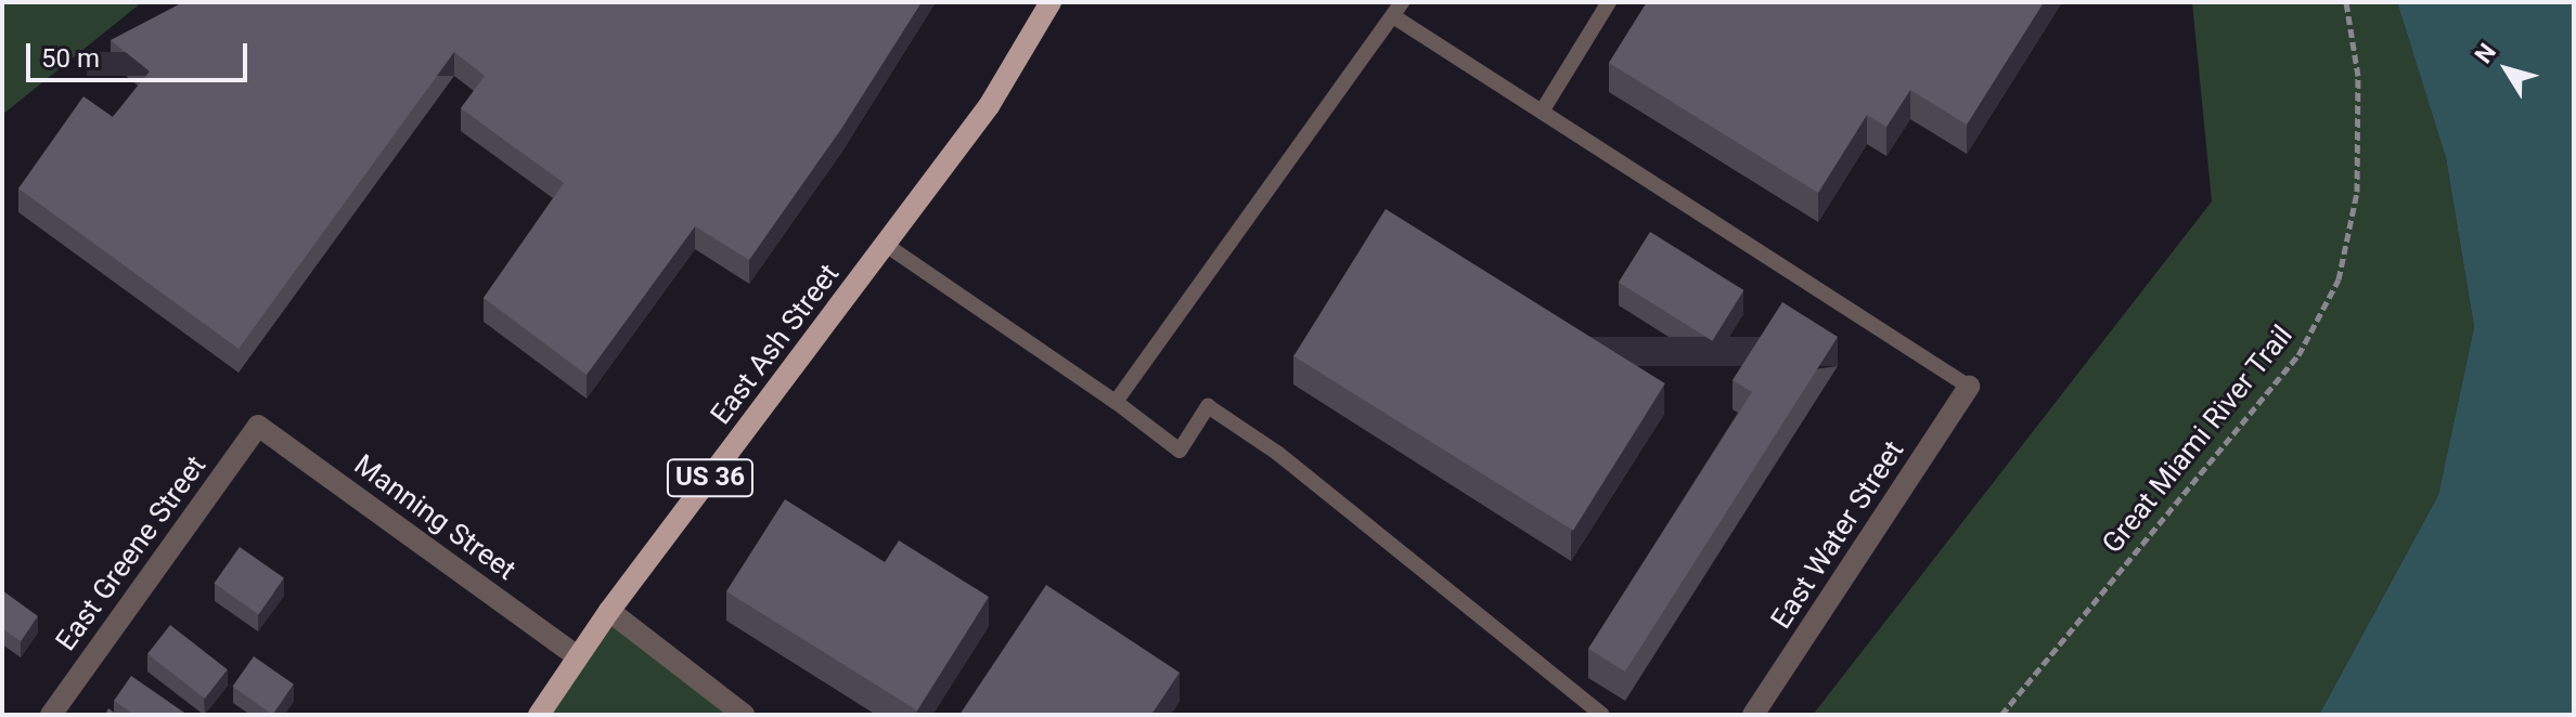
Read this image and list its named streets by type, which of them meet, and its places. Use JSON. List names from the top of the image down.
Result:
{
  "streets": {
    "main road": ["East Ash Street", "US 36"],
    "street": ["Manning Street", "East Water Street", "East Greene Street"],
    "path": ["Great Miami River Trail"]
  },
  "crossings": [
    ["East Ash Street", "Manning Street"],
    ["Manning Street", "East Greene Street"]
  ],
  "scale_bar": "50 m",
  "north": "top left"
}
